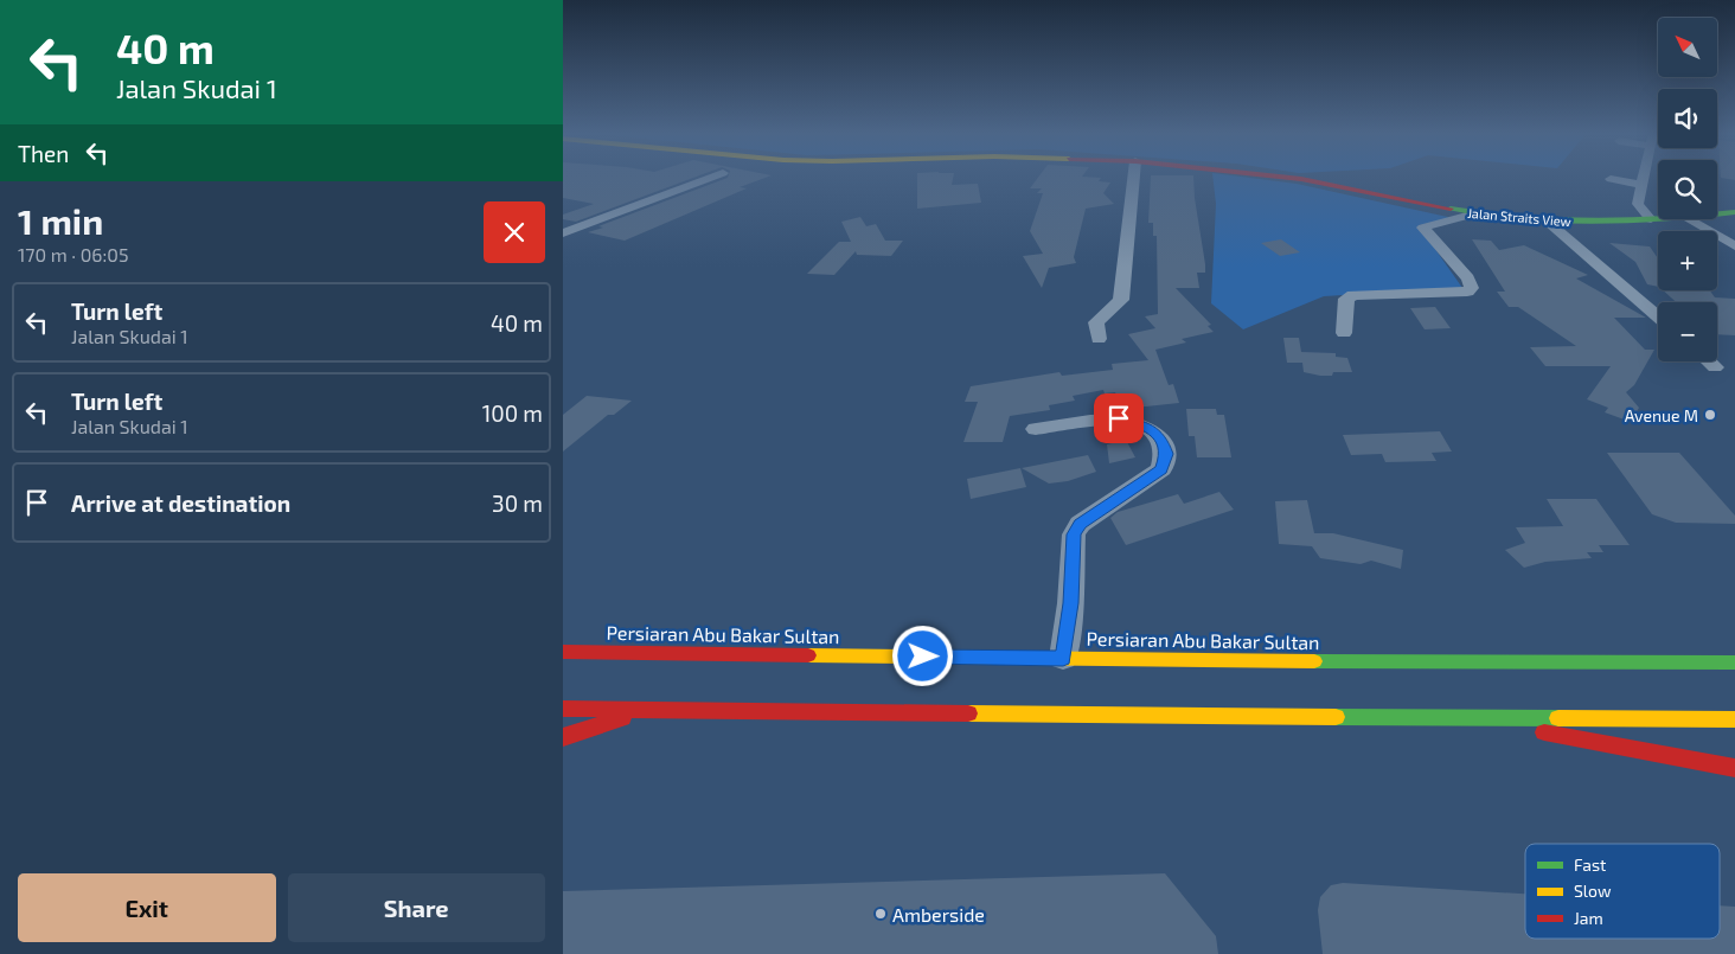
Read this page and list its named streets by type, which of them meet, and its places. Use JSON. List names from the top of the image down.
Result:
{
  "streets": {
    "main road": ["Jalan Straits View", "Persiaran Abu Bakar Sultan"]
  },
  "places": ["Avenue M", "Amberside"],
  "legend": ["Fast", "Slow", "Jam"],
  "north": "top left",
  "page": {
    "turn": ["40 m", "Jalan Skudai 1"],
    "map_buttons": ["+", "−"],
    "then": "Then",
    "heading": ["1 min", "170 m · 06:05"],
    "list": [
      {
        "name": "Turn left",
        "note": "Jalan Skudai 1",
        "value": "40 m"
      },
      {
        "name": "Turn left",
        "note": "Jalan Skudai 1",
        "value": "100 m"
      },
      {
        "name": "Arrive at destination",
        "value": "30 m"
      }
    ],
    "buttons": ["Exit", "Share"]
  }
}
